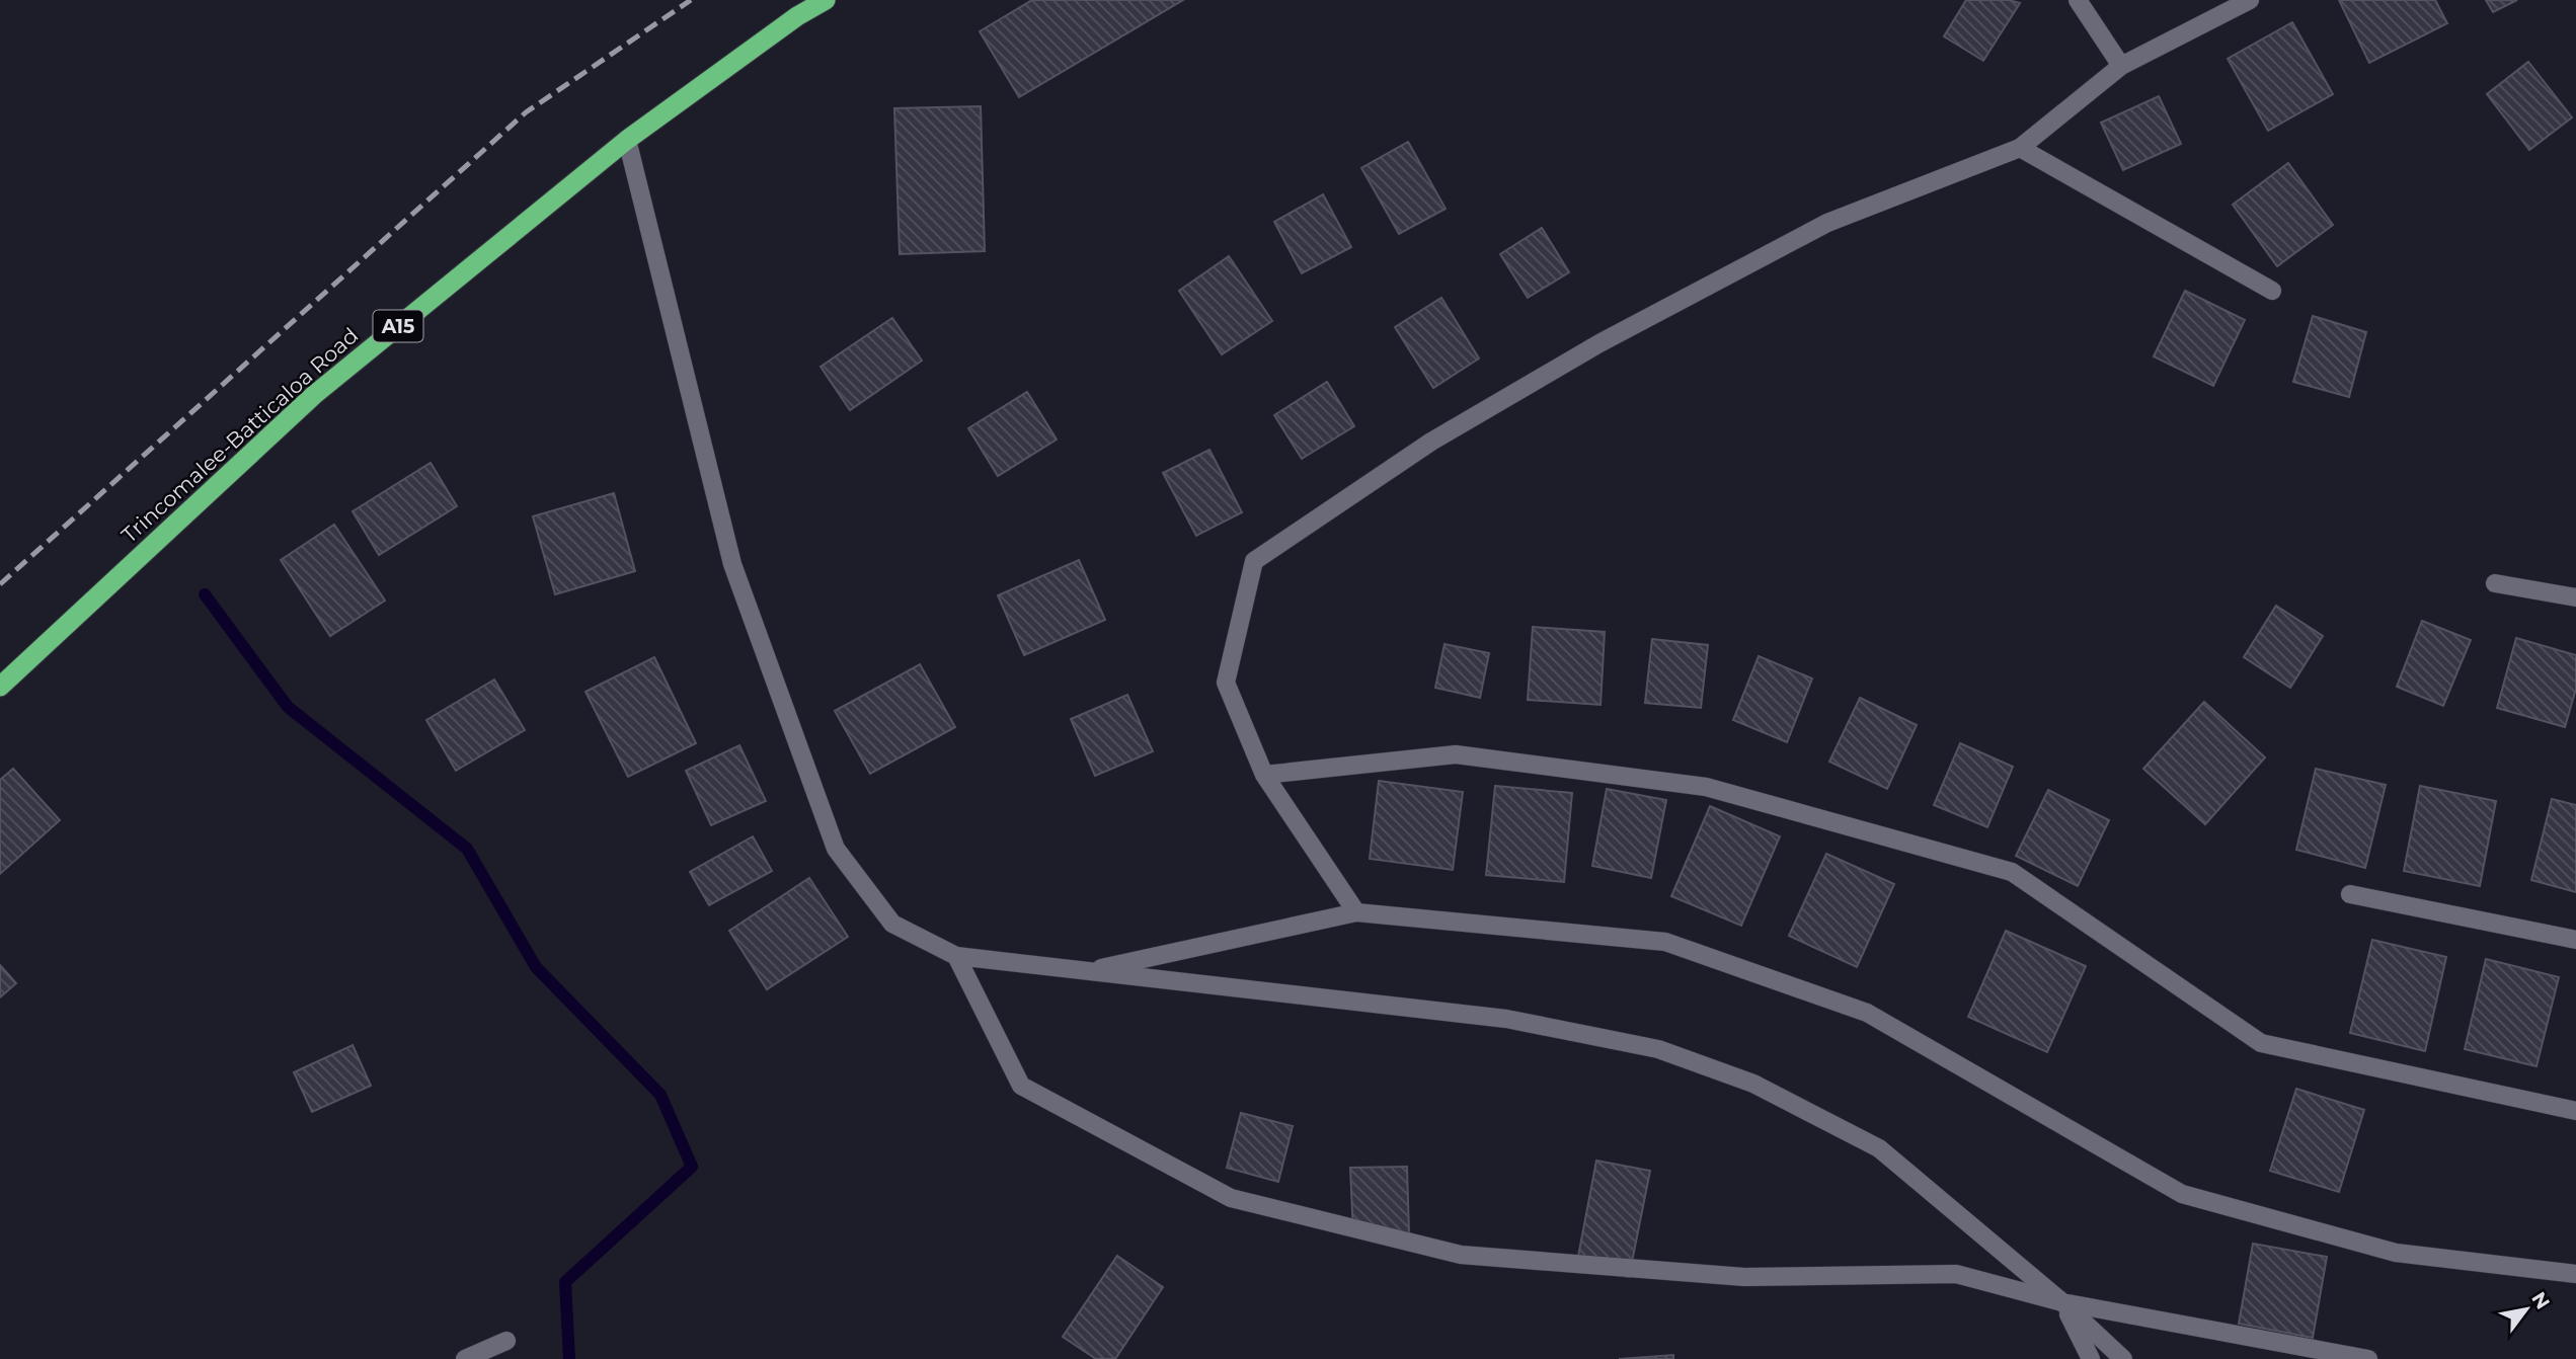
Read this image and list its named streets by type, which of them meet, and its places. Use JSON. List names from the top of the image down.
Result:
{
  "streets": {
    "highway": ["A15", "Trincomalee-Batticaloa Road"]
  },
  "north": "top right"
}
